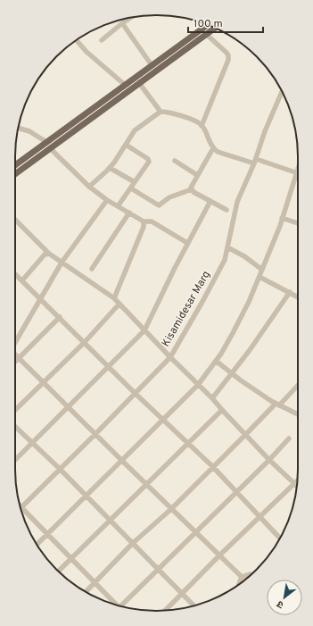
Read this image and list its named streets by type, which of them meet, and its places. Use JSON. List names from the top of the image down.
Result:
{
  "streets": {
    "street": ["Kisamidesar Marg"]
  },
  "scale_bar": "100 m",
  "north": "bottom left"
}
